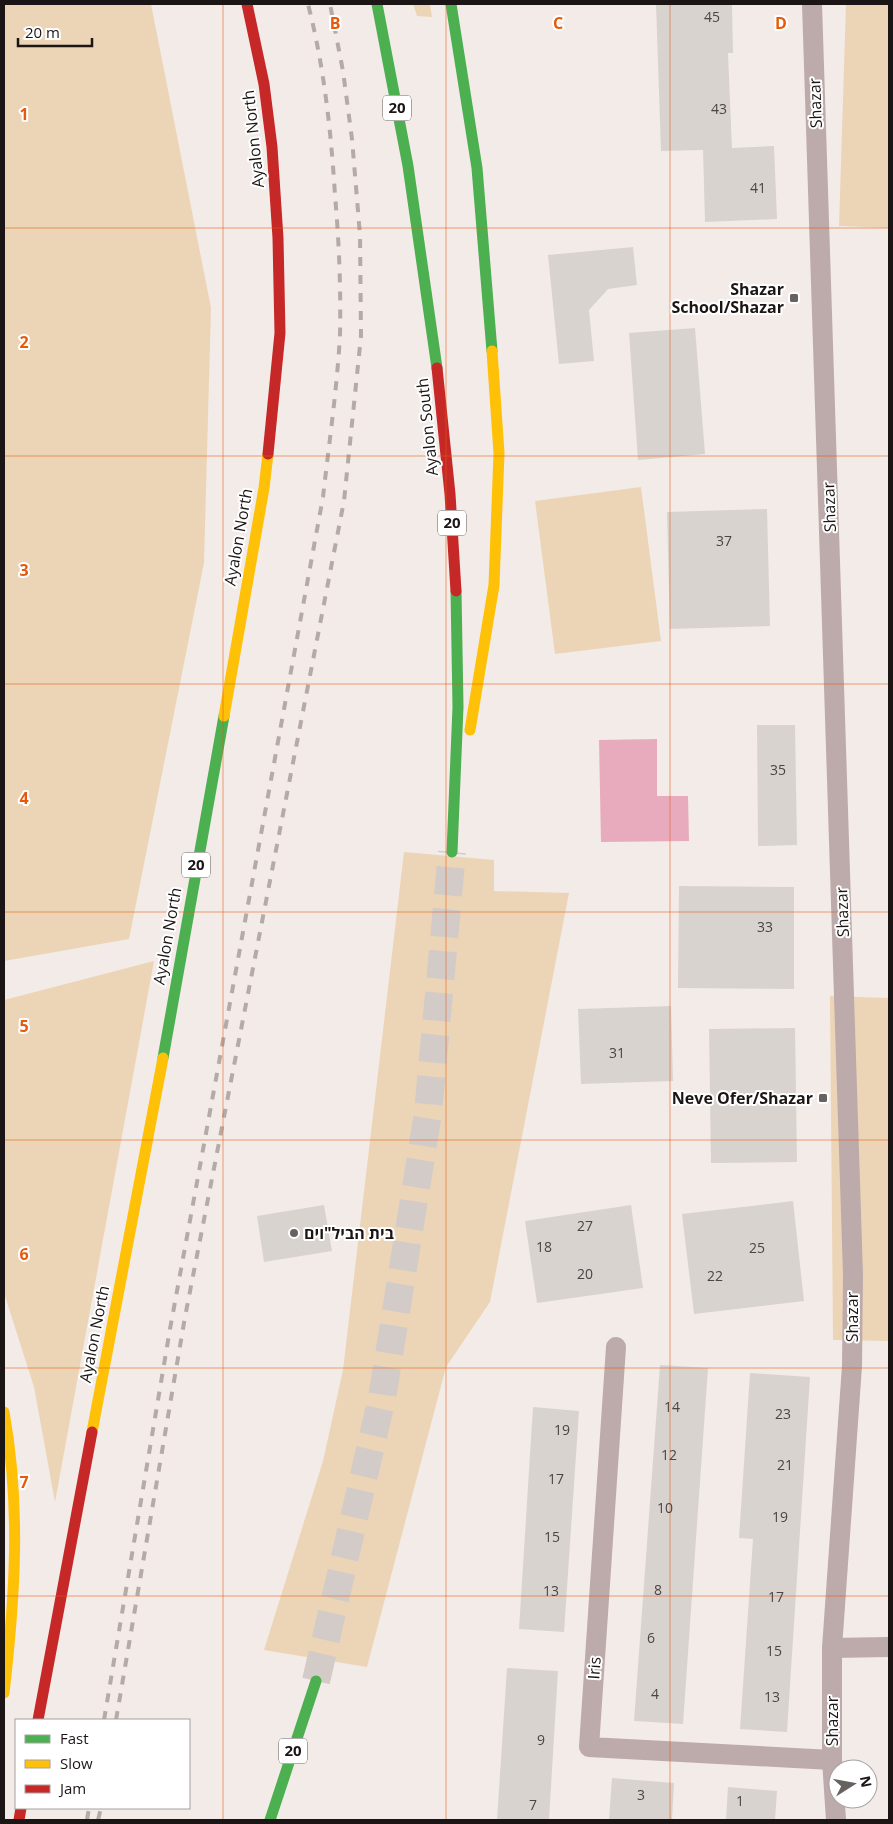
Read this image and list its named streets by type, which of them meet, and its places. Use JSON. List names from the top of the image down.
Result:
{
  "streets": {
    "highway": ["20", "Ayalon North", "Ayalon South"],
    "street": ["Shazar", "Iris"]
  },
  "places": {
    "transit": ["Shazar School/Shazar", "Neve Ofer/Shazar"],
    "other": ["בית הביל\"וים"]
  },
  "house_numbers": [
    "45",
    "43",
    "41",
    "37",
    "35",
    "33",
    "31",
    "27",
    "18",
    "25",
    "20",
    "22",
    "14",
    "23",
    "19",
    "12",
    "21",
    "17",
    "10",
    "19",
    "15",
    "8",
    "13",
    "17",
    "6",
    "15",
    "4",
    "13",
    "9",
    "3",
    "1",
    "7"
  ],
  "legend": ["Fast", "Slow", "Jam"],
  "scale_bar": "20 m",
  "north": "right",
  "grid": {
    "columns": ["B", "C", "D"],
    "rows": [
      "1",
      "2",
      "3",
      "4",
      "5",
      "6",
      "7"
    ]
  }
}
